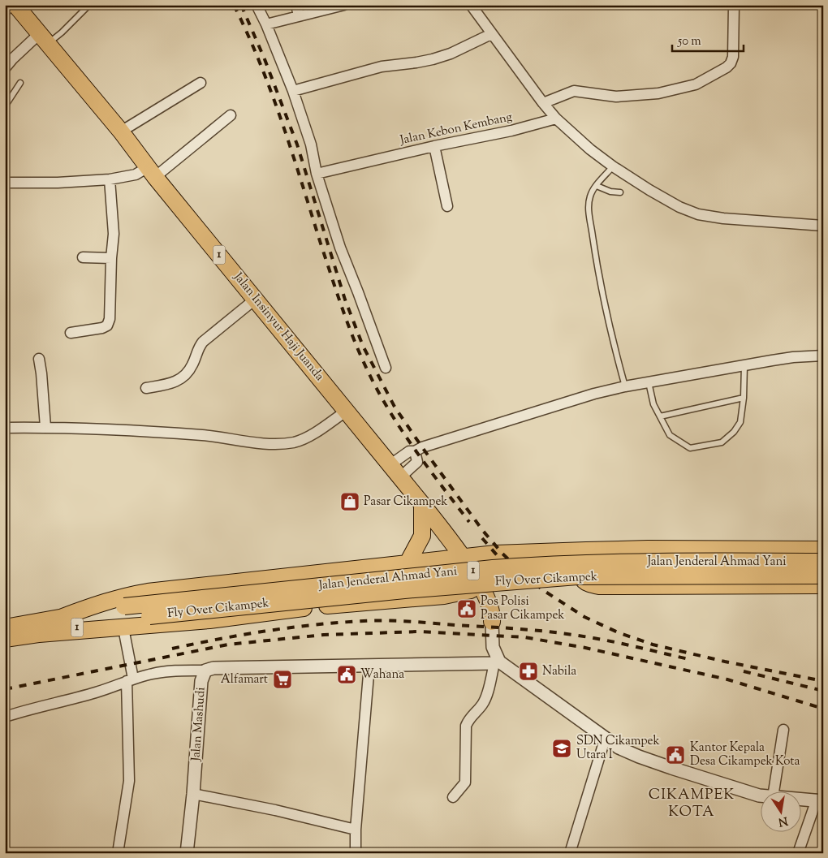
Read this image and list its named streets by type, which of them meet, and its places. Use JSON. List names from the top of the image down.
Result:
{
  "streets": {
    "highway": [
      "1",
      "Jalan Insinyur Haji Juanda",
      "Jalan Jenderal Ahmad Yani",
      "Fly Over Cikampek"
    ],
    "street": ["Jalan Kebon Kembang", "Jalan Mashudi"]
  },
  "crossings": [
    ["1", "Fly Over Cikampek"]
  ],
  "districts": ["CIKAMPEK KOTA"],
  "places": {
    "shop": ["Pasar Cikampek"],
    "public building": ["Pos Polisi Pasar Cikampek", "Wahana", "Kantor Kepala Desa Cikampek Kota"],
    "pharmacy": ["Nabila"],
    "supermarket": ["Alfamart"],
    "school or university": ["SDN Cikampek Utara I"]
  },
  "scale_bar": "50 m",
  "north": "bottom"
}
